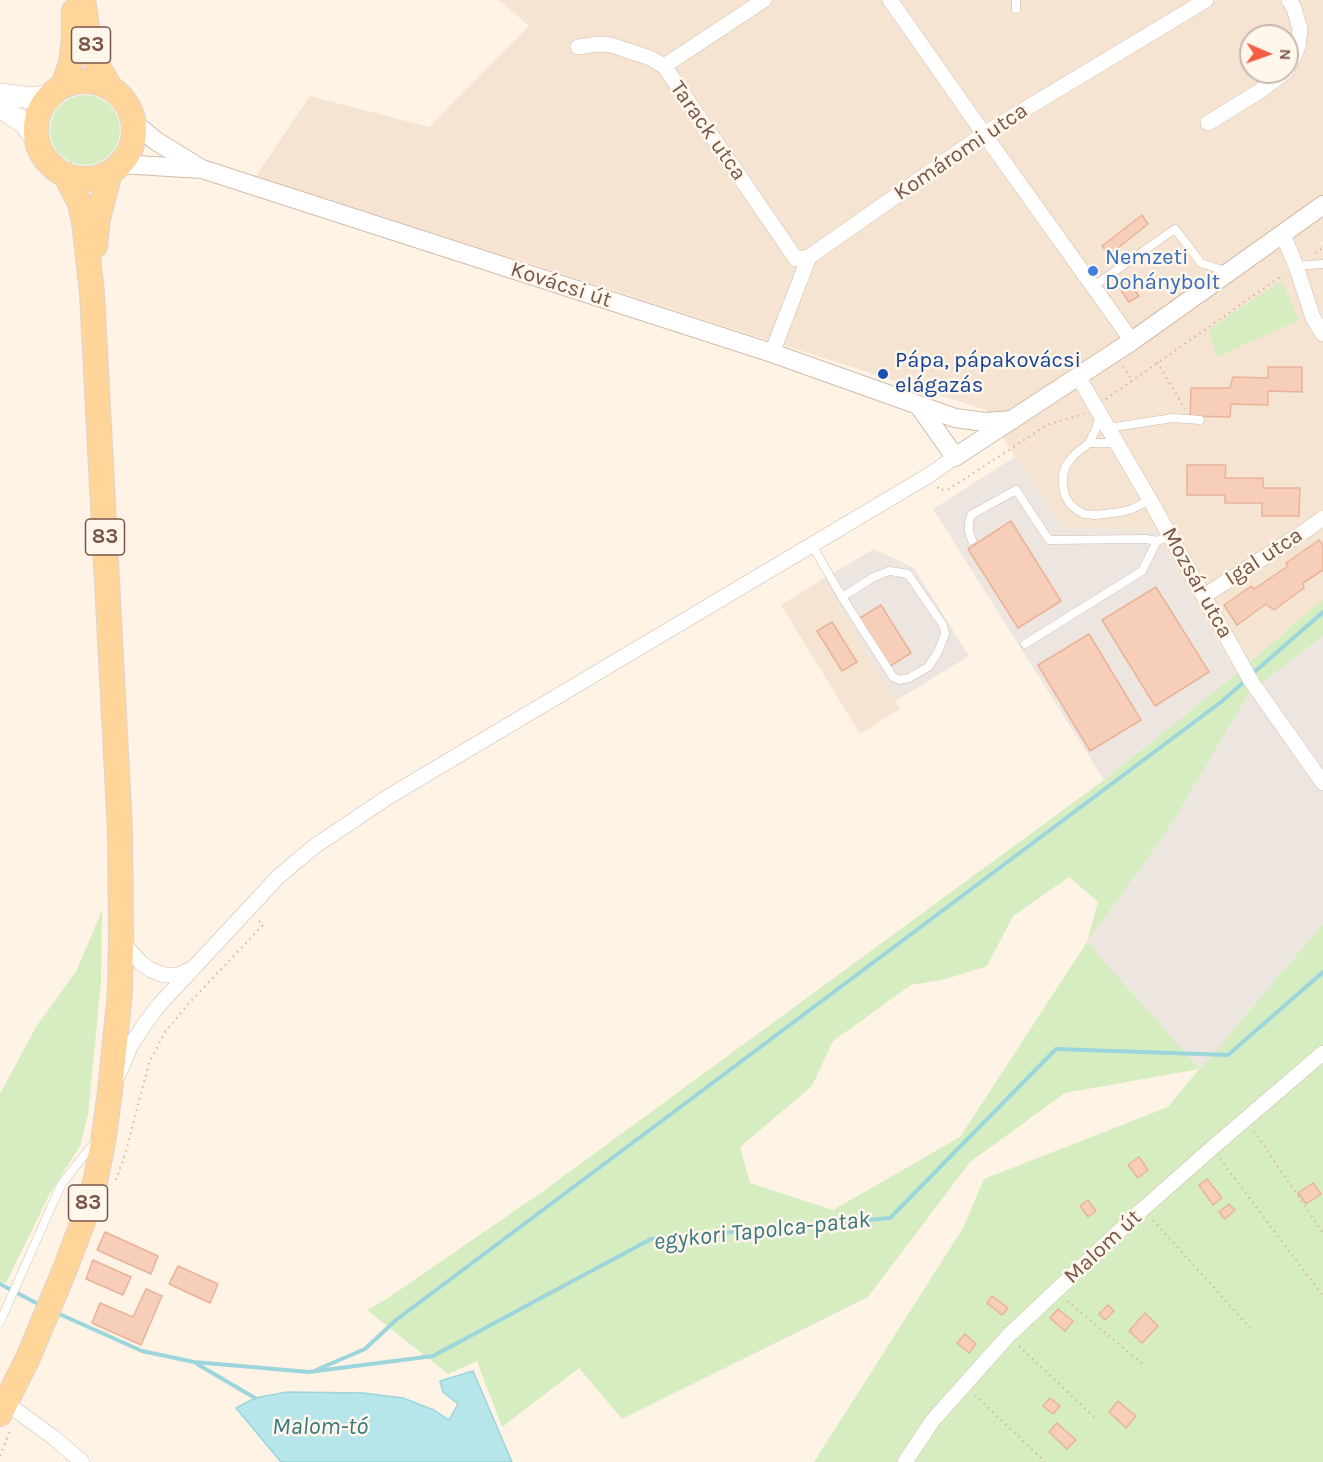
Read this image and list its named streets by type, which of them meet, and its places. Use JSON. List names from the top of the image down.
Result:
{
  "streets": {
    "main road": ["83"],
    "street": [
      "Tarack utca",
      "Komáromi utca",
      "Kovácsi út",
      "Igal utca",
      "Mozsár utca",
      "Malom út"
    ]
  },
  "crossings": [
    ["83", "Kovácsi út"],
    ["Tarack utca", "Komáromi utca"],
    ["Igal utca", "Mozsár utca"]
  ],
  "water": ["egykori Tapolca-patak", "Malom-tó"],
  "places": ["Nemzeti Dohánybolt", "Pápa, pápakovácsi elágazás"],
  "north": "right"
}
